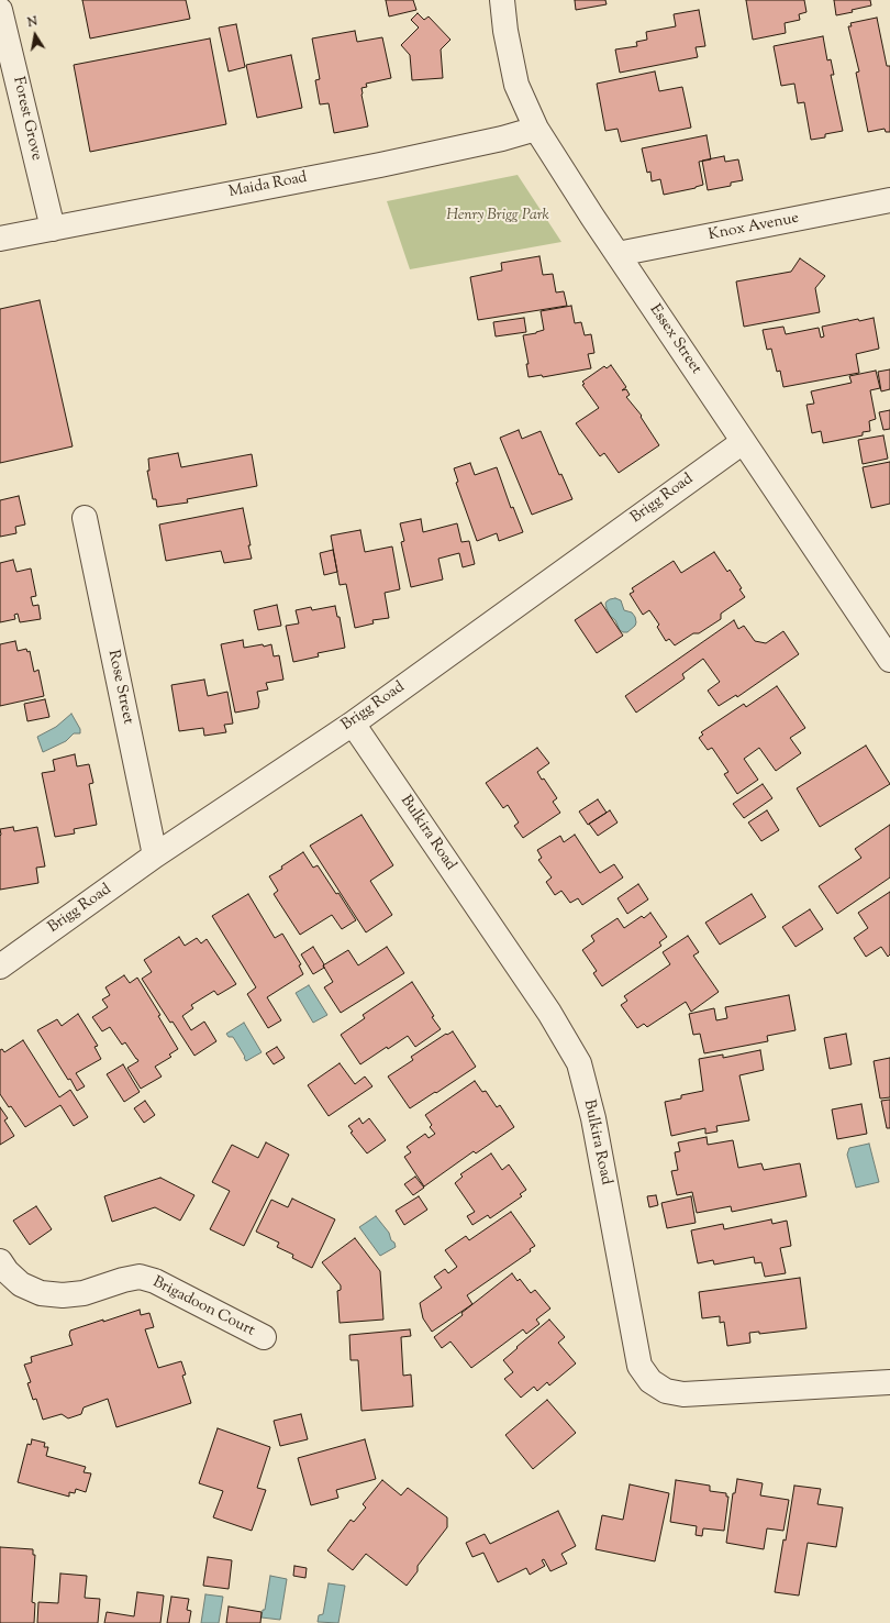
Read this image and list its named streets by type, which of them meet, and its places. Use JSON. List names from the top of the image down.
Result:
{
  "streets": {
    "street": [
      "Forest Grove",
      "Maida Road",
      "Knox Avenue",
      "Essex Street",
      "Brigg Road",
      "Rose Street",
      "Bulkira Road",
      "Brigadoon Court"
    ]
  },
  "crossings": [
    ["Forest Grove", "Maida Road"],
    ["Maida Road", "Essex Street"],
    ["Knox Avenue", "Essex Street"],
    ["Essex Street", "Brigg Road"],
    ["Brigg Road", "Rose Street"],
    ["Brigg Road", "Bulkira Road"]
  ],
  "parks": ["Henry Brigg Park"],
  "north": "top"
}
